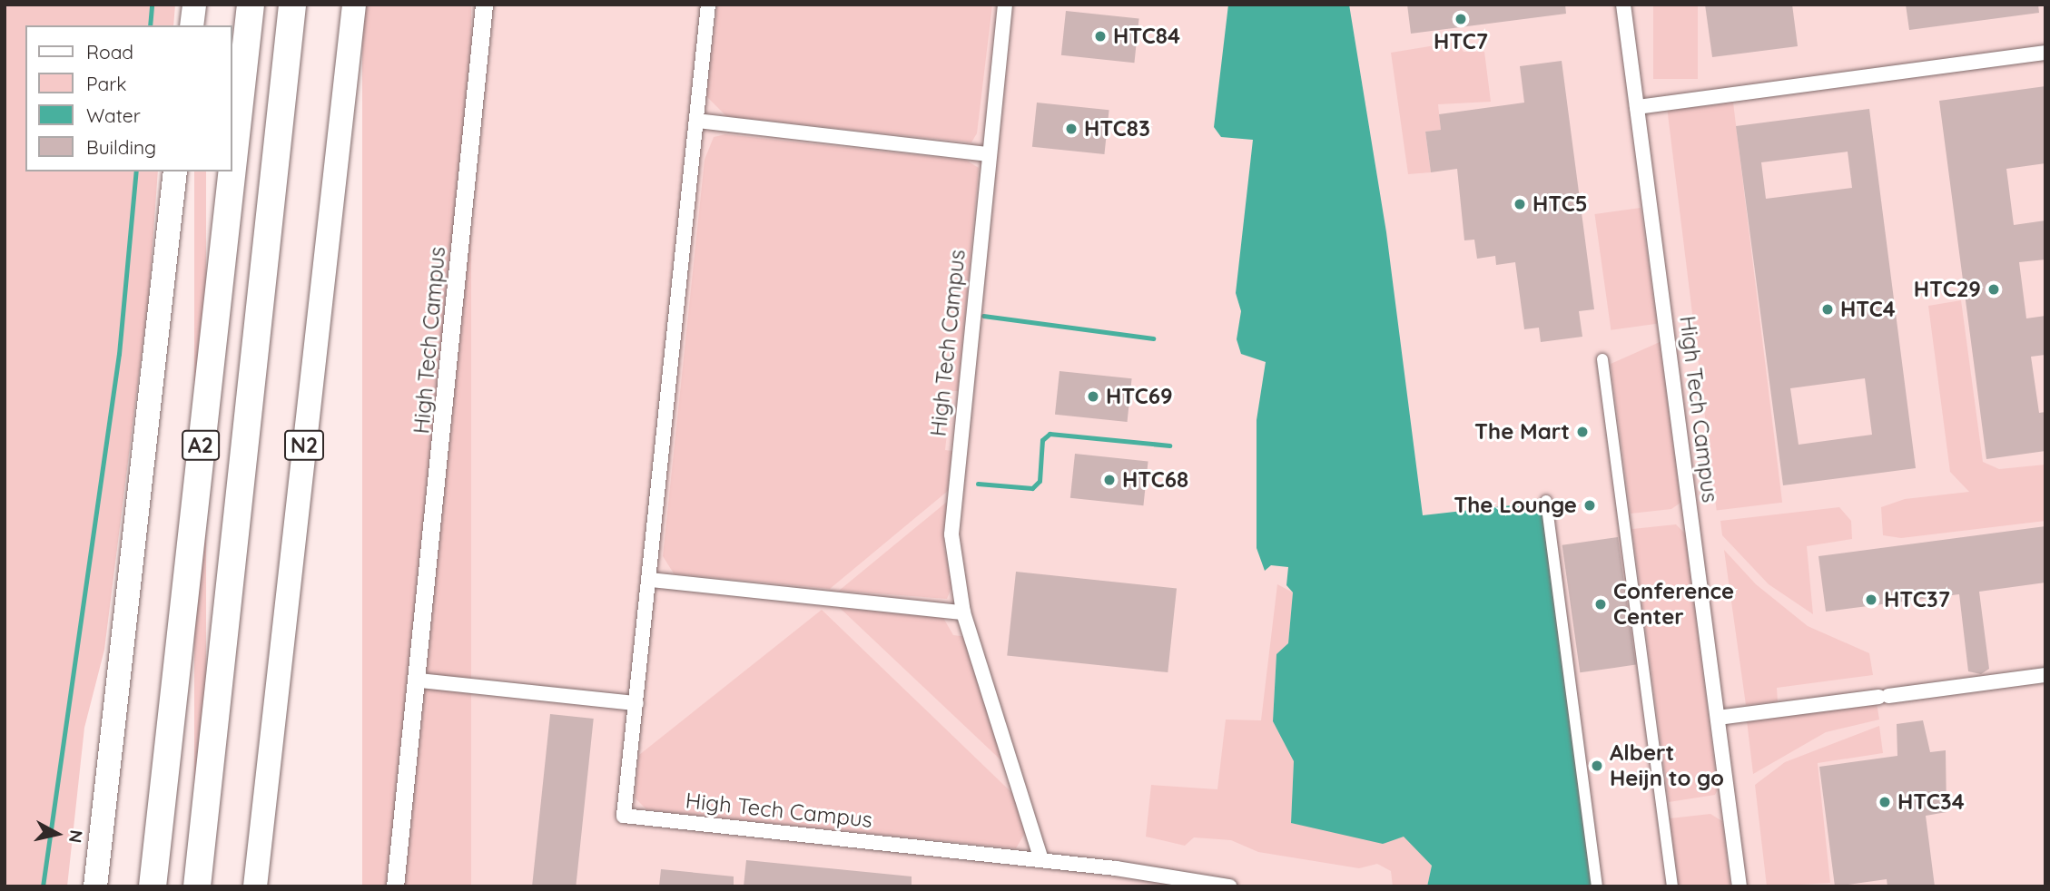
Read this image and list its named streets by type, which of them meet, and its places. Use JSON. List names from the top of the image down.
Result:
{
  "streets": {
    "highway": ["A2", "N2"],
    "street": ["High Tech Campus"]
  },
  "places": [
    "HTC7",
    "HTC84",
    "HTC83",
    "HTC5",
    "HTC29",
    "HTC4",
    "HTC69",
    "The Mart",
    "HTC68",
    "The Lounge",
    "HTC37",
    "Conference Center",
    "Albert Heijn to go",
    "HTC34"
  ],
  "legend": [
    "Road",
    "Park",
    "Water",
    "Building"
  ],
  "north": "right"
}
